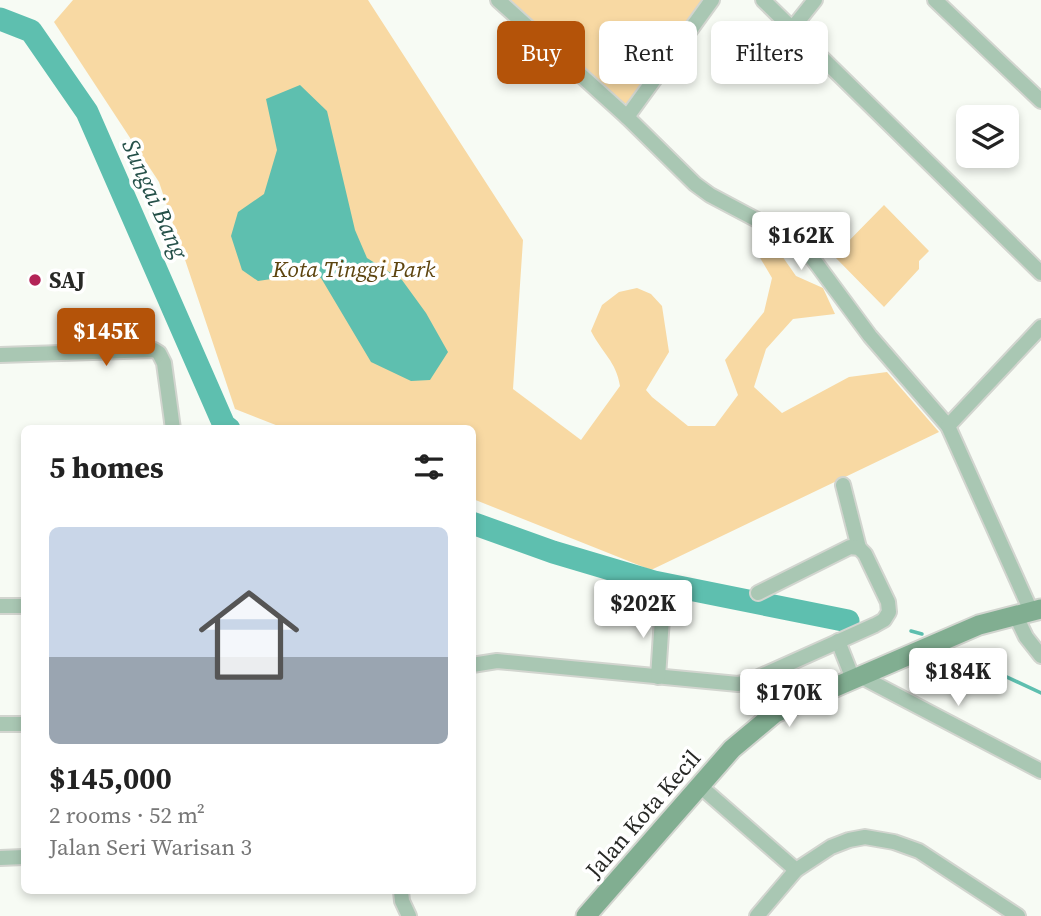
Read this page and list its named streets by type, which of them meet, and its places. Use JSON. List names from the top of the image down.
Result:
{
  "streets": {
    "street": ["Jalan Kota Kecil"]
  },
  "water": ["Sungai Bang"],
  "parks": ["Kota Tinggi Park"],
  "places": ["SAJ"],
  "page": {
    "chip": ["Buy", "Rent", "Filters"],
    "price": [
      "$162K",
      "$145K",
      "$202K",
      "$184K",
      "$170K"
    ],
    "heading": "5 homes",
    "list": [
      {
        "name": "$145,000",
        "note": "2 rooms · 52 m² · Jalan Seri Warisan 3"
      }
    ]
  }
}
